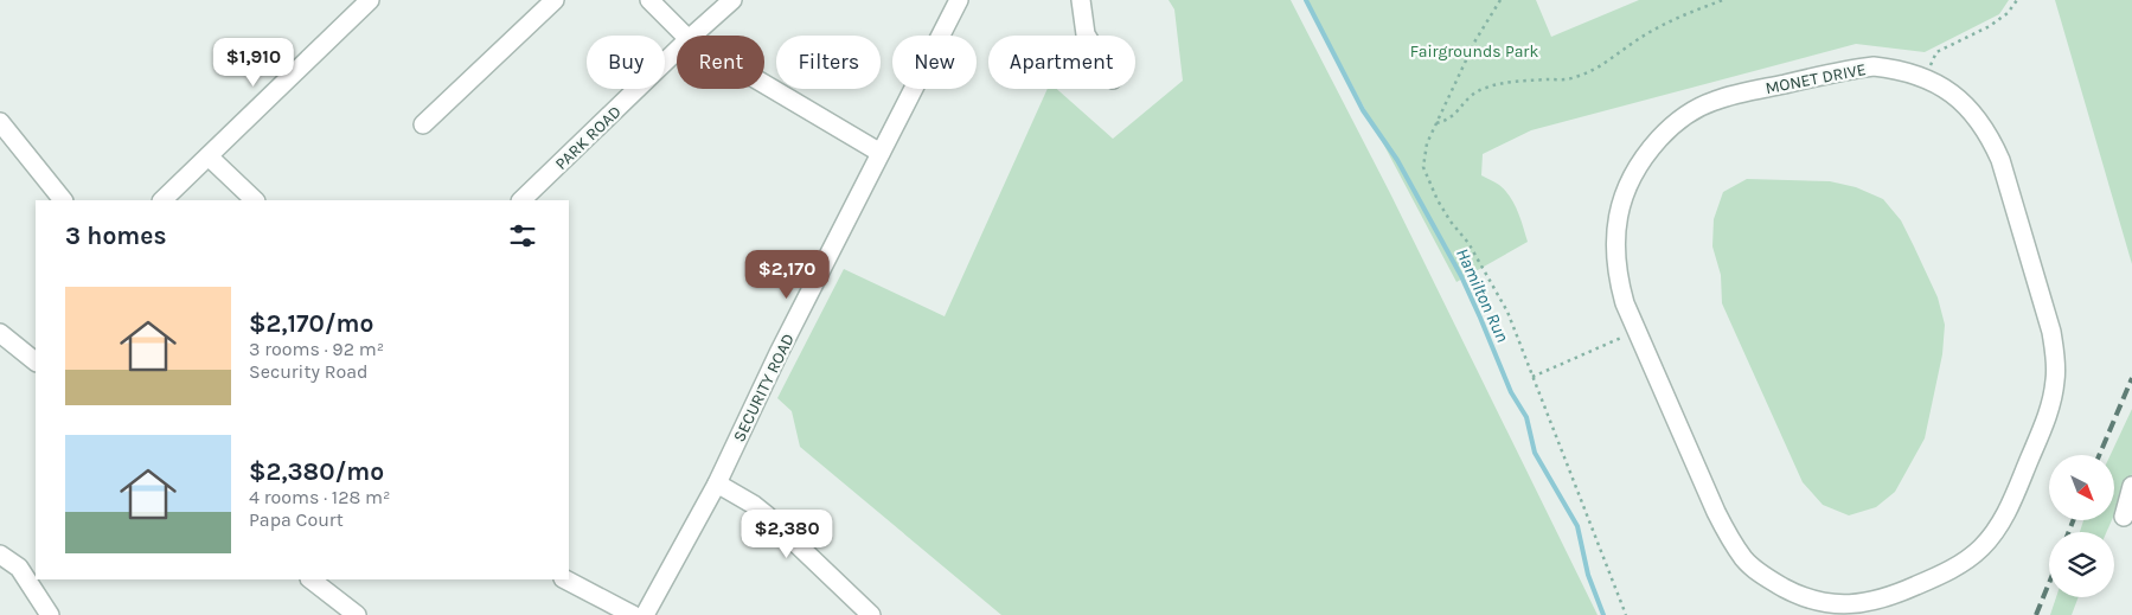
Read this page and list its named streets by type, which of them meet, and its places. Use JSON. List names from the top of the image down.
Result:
{
  "streets": {
    "street": ["MONET DRIVE", "PARK ROAD", "SECURITY ROAD"]
  },
  "water": ["Hamilton Run"],
  "parks": ["Fairgrounds Park"],
  "north": "bottom right",
  "page": {
    "chip": [
      "Buy",
      "Rent",
      "Filters",
      "New",
      "Apartment"
    ],
    "price": ["$1,910", "$2,170", "$2,380"],
    "heading": "3 homes",
    "list": [
      {
        "name": "$2,170/mo",
        "note": "3 rooms · 92 m² · Security Road"
      },
      {
        "name": "$2,380/mo",
        "note": "4 rooms · 128 m² · Papa Court"
      }
    ]
  }
}
